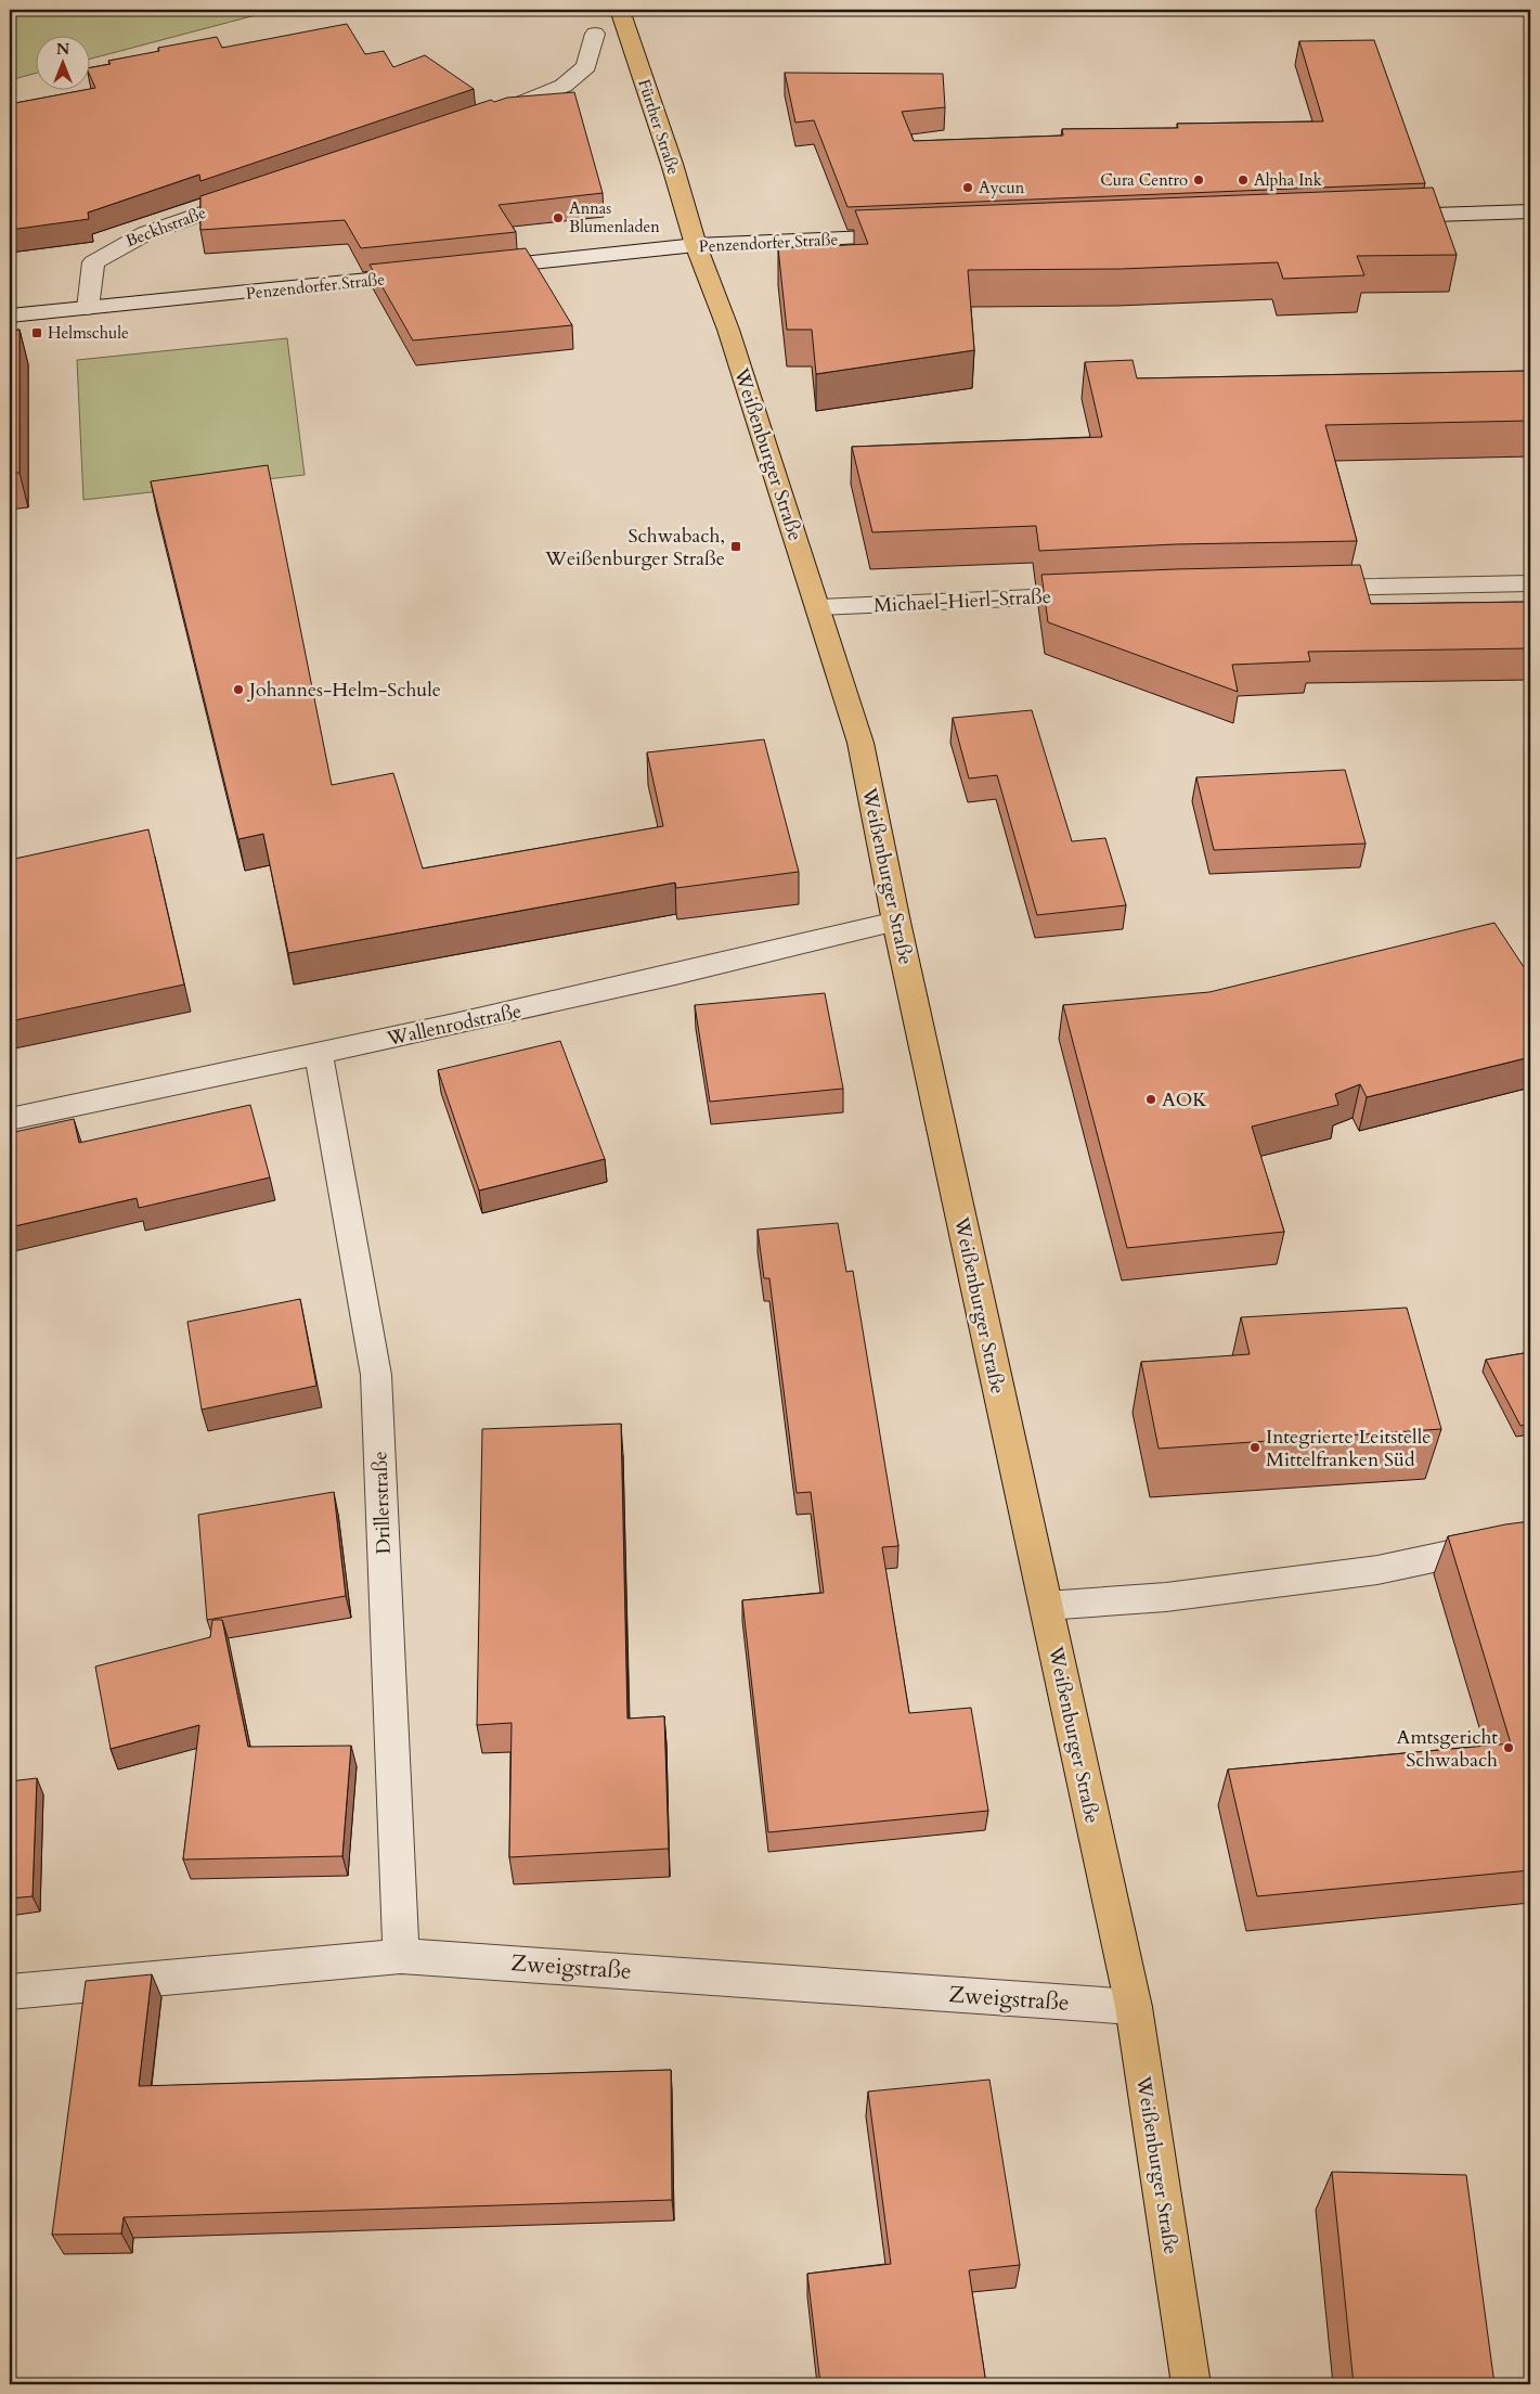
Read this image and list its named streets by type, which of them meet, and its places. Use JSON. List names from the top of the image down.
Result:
{
  "streets": {
    "main road": ["Fürther Straße", "Weißenburger Straße"],
    "street": [
      "Beckhstraße",
      "Penzendorfer Straße",
      "Michael-Hierl-Straße",
      "Wallenrodstraße",
      "Drillerstraße",
      "Zweigstraße"
    ]
  },
  "crossings": [
    ["Fürther Straße", "Penzendorfer Straße"],
    ["Fürther Straße", "Weißenburger Straße"],
    ["Beckhstraße", "Penzendorfer Straße"],
    ["Penzendorfer Straße", "Weißenburger Straße"],
    ["Weißenburger Straße", "Michael-Hierl-Straße"],
    ["Weißenburger Straße", "Wallenrodstraße"],
    ["Weißenburger Straße", "Zweigstraße"],
    ["Wallenrodstraße", "Drillerstraße"],
    ["Drillerstraße", "Zweigstraße"]
  ],
  "places": {
    "other": [
      "Cura Centro",
      "Alpha Ink",
      "Aycun",
      "Annas Blumenladen",
      "Johannes-Helm-Schule",
      "AOK",
      "Integrierte Leitstelle Mittelfranken Süd",
      "Amtsgericht Schwabach"
    ],
    "transit": ["Helmschule", "Schwabach, Weißenburger Straße"]
  },
  "north": "top"
}
